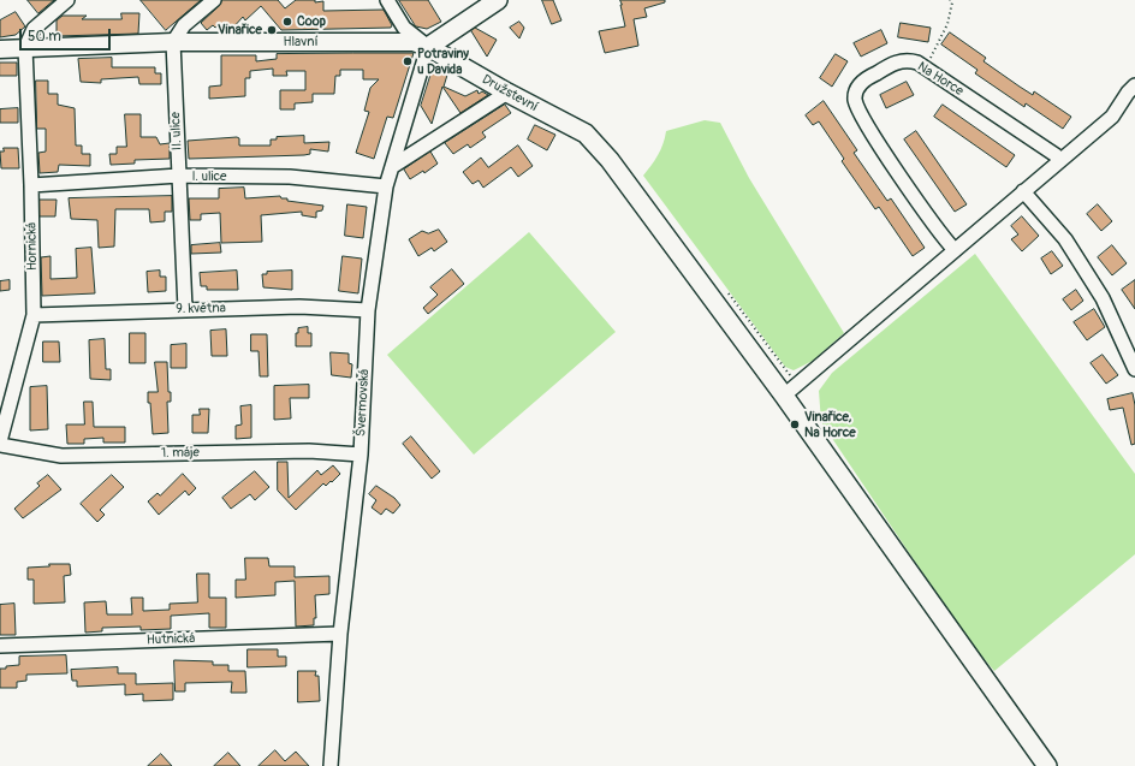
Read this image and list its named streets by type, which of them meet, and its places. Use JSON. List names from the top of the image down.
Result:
{
  "streets": {
    "main road": ["Družstevní"],
    "street": [
      "Hlavní",
      "Na Horce",
      "II. ulice",
      "I. ulice",
      "Hornická",
      "9. května",
      "Švermovská",
      "1. máje",
      "Hutnická"
    ]
  },
  "crossings": [
    ["Hlavní", "Družstevní"],
    ["Hlavní", "II. ulice"],
    ["Hlavní", "Hornická"],
    ["Hlavní", "Švermovská"],
    ["Družstevní", "Švermovská"],
    ["II. ulice", "I. ulice"],
    ["II. ulice", "9. května"],
    ["I. ulice", "Hornická"],
    ["I. ulice", "Švermovská"],
    ["Hornická", "9. května"],
    ["Hornická", "1. máje"],
    ["9. května", "Švermovská"],
    ["Švermovská", "1. máje"],
    ["Švermovská", "Hutnická"]
  ],
  "places": [
    "Coop",
    "Vinařice",
    "Potraviny u Davida",
    "Vinařice, Na Horce"
  ],
  "scale_bar": "50 m"
}
